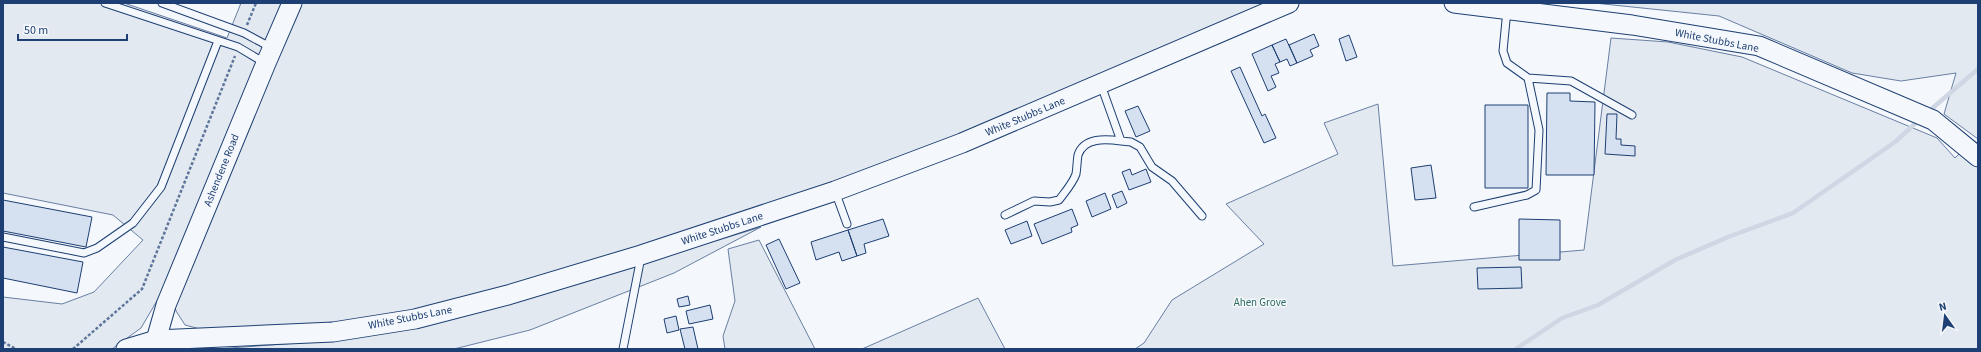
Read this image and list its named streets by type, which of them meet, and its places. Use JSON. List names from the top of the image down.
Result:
{
  "streets": {
    "street": ["White Stubbs Lane", "Ashendene Road"]
  },
  "crossings": [
    ["White Stubbs Lane", "Ashendene Road"]
  ],
  "parks": ["Ahen Grove"],
  "scale_bar": "50 m",
  "north": "top"
}
